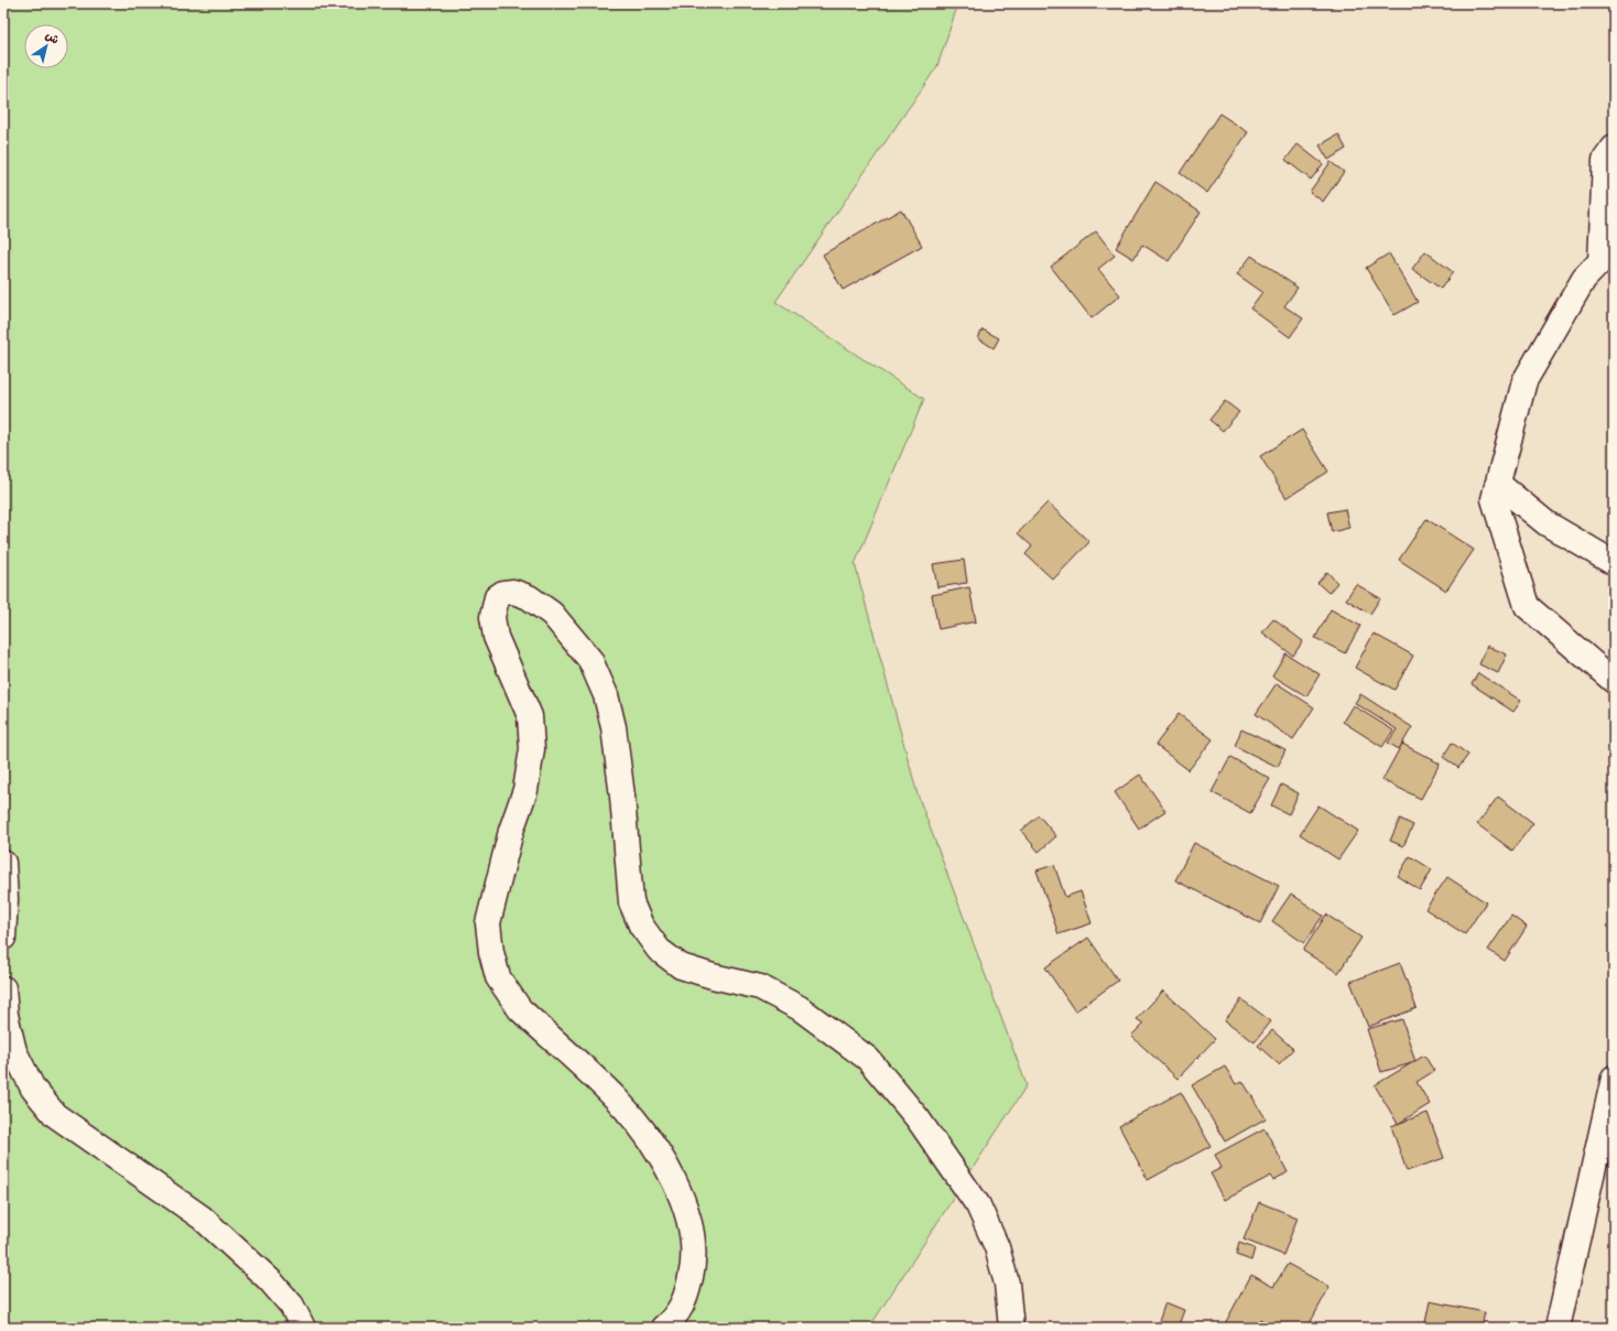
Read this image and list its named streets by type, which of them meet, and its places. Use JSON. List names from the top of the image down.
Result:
{
  "north": "top right"
}
